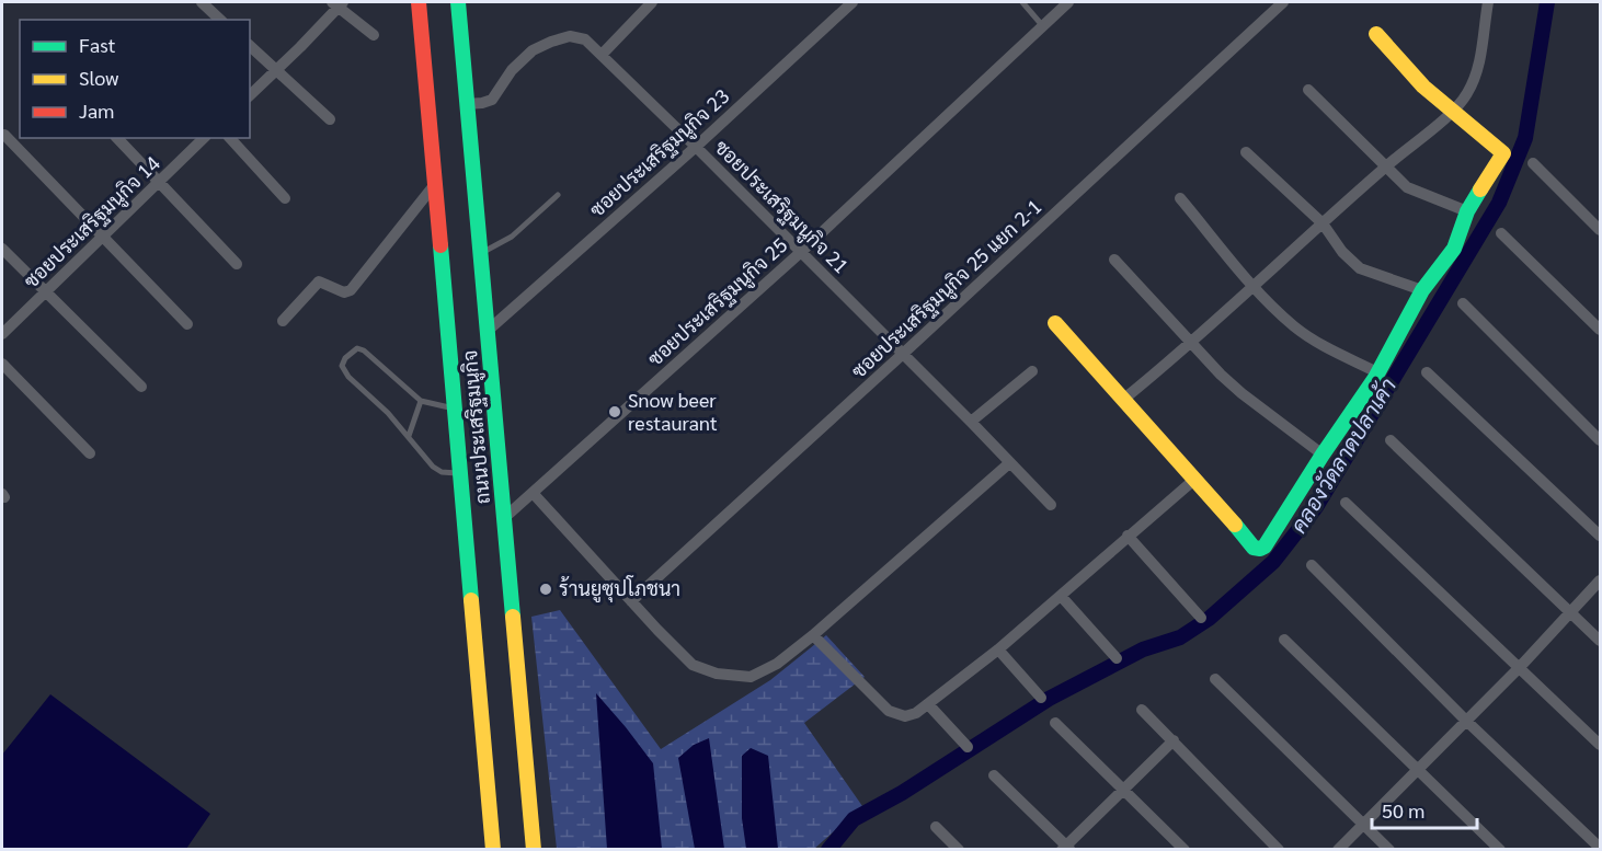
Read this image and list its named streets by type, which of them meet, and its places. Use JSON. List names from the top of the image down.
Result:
{
  "streets": {
    "main road": ["ถนนประเสริฐมนูกิจ"],
    "street": [
      "ซอยประเสริฐมนูกิจ 23",
      "ซอยประเสริฐมนูกิจ 21",
      "ซอยประเสริฐมนูกิจ 14",
      "ซอยประเสริฐมนูกิจ 25 แยก 2-1",
      "ซอยประเสริฐมนูกิจ 25"
    ]
  },
  "crossings": [
    ["ซอยประเสริฐมนูกิจ 23", "ซอยประเสริฐมนูกิจ 21"],
    ["ซอยประเสริฐมนูกิจ 23", "ถนนประเสริฐมนูกิจ"],
    ["ซอยประเสริฐมนูกิจ 21", "ซอยประเสริฐมนูกิจ 25 แยก 2-1"],
    ["ซอยประเสริฐมนูกิจ 21", "ซอยประเสริฐมนูกิจ 25"],
    ["ซอยประเสริฐมนูกิจ 21", "ถนนประเสริฐมนูกิจ"],
    ["ซอยประเสริฐมนูกิจ 25", "ถนนประเสริฐมนูกิจ"]
  ],
  "water": ["คลองวัดลาดปลาเค้า"],
  "places": ["Snow beer restaurant", "ร้านยูซุปโภชนา"],
  "legend": ["Fast", "Slow", "Jam"],
  "scale_bar": "50 m"
}
